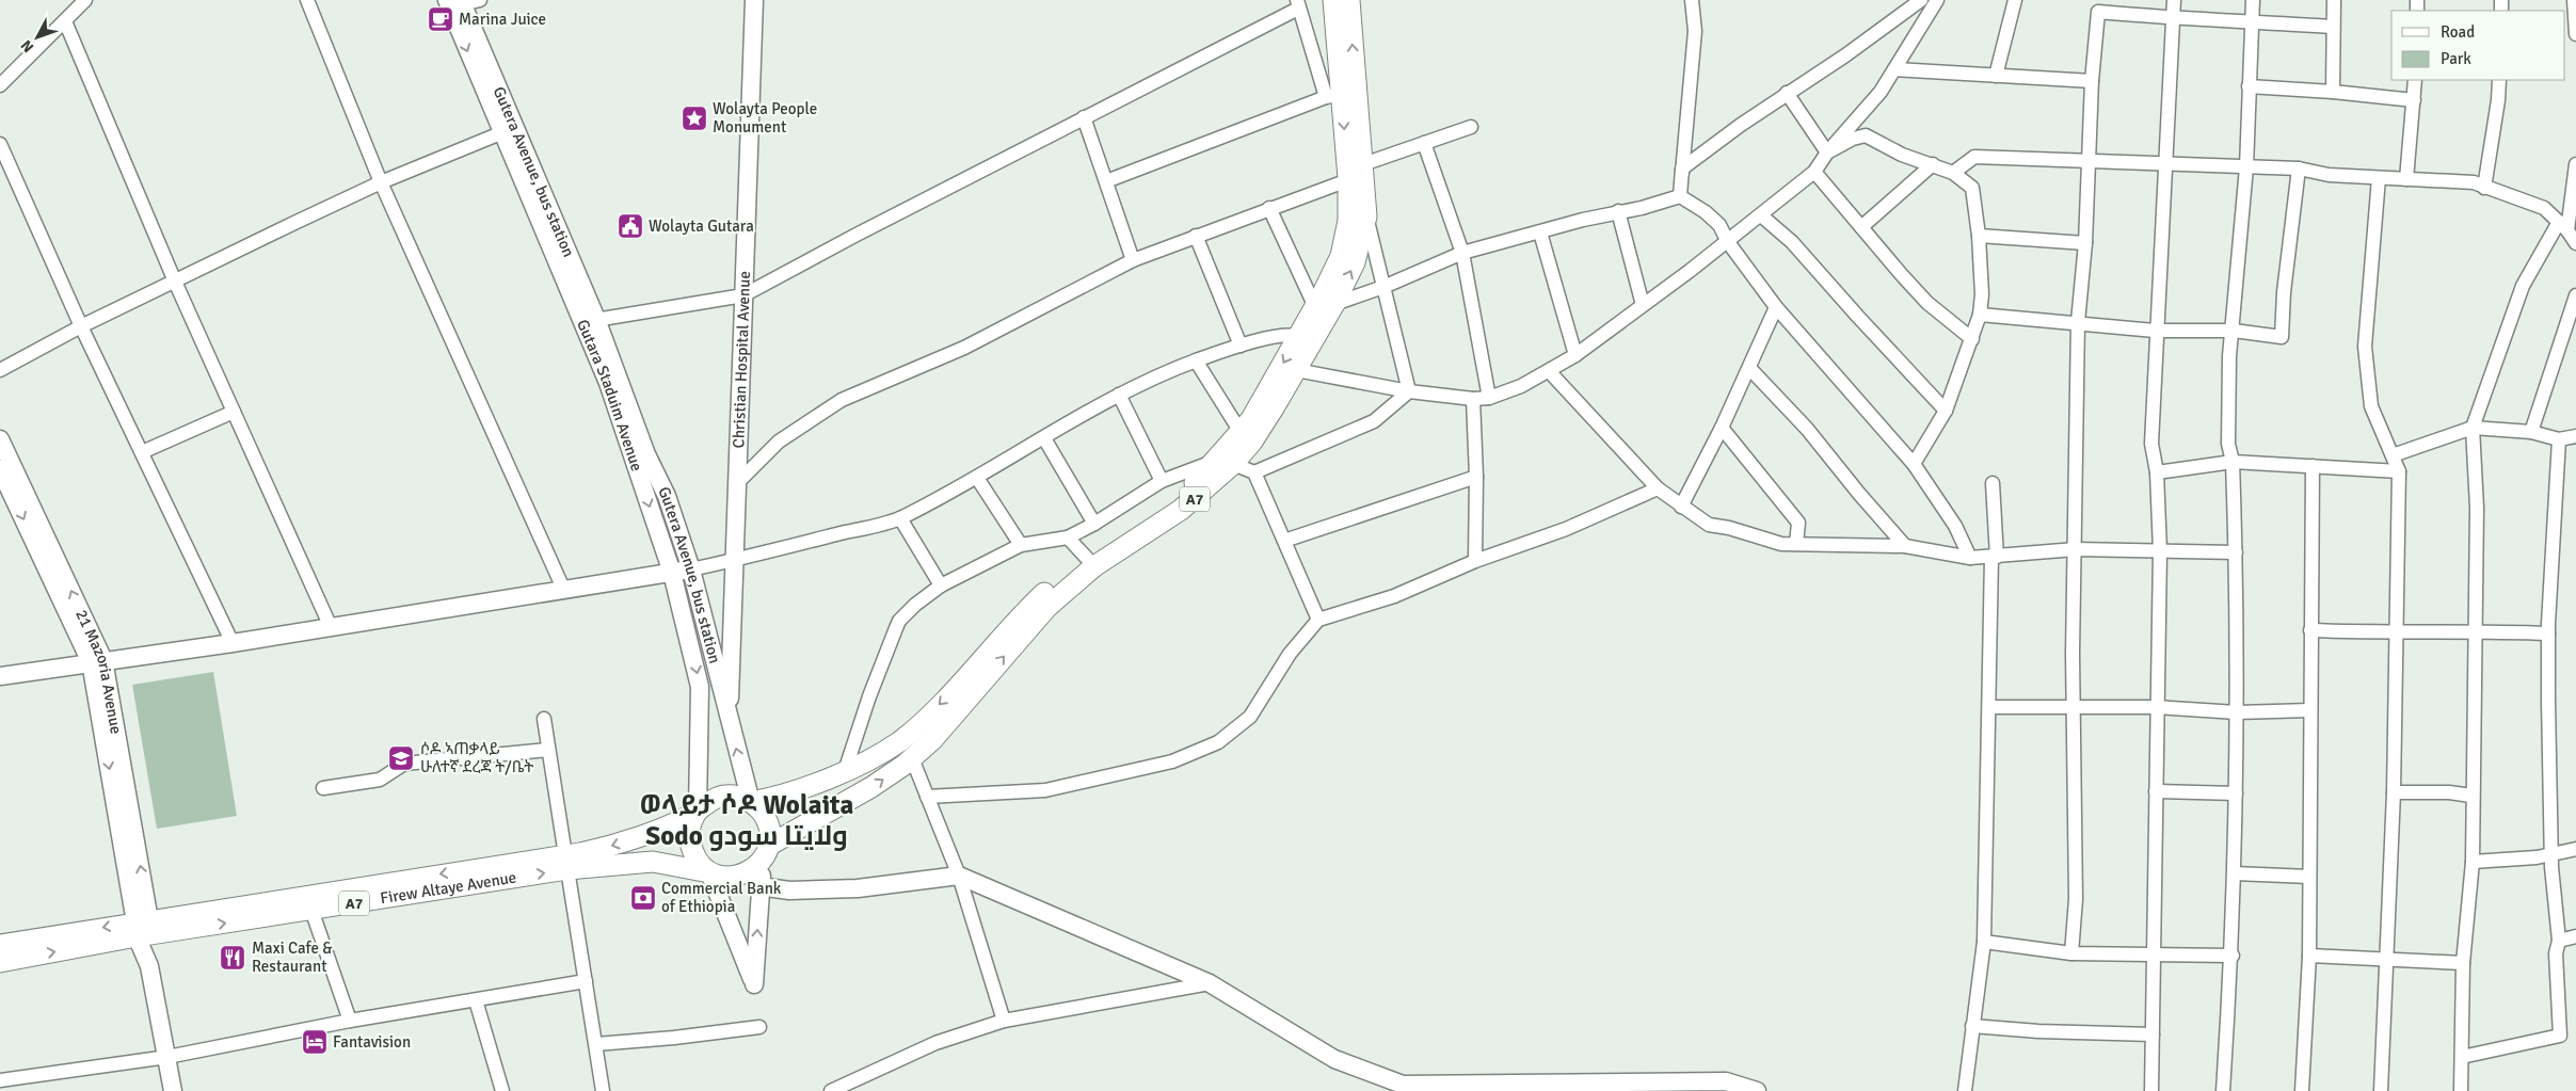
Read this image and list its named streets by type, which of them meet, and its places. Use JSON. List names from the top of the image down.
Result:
{
  "streets": {
    "highway": ["A7", "Firew Altaye Avenue"],
    "main road": [
      "Gutera Avenue, bus station",
      "Christian Hospital Avenue",
      "Gutara Staduim Avenue",
      "21 Mazoria Avenue"
    ]
  },
  "crossings": [
    ["Gutera Avenue, bus station", "Christian Hospital Avenue"],
    ["Gutera Avenue, bus station", "Gutara Staduim Avenue"],
    ["Gutera Avenue, bus station", "A7"],
    ["Gutera Avenue, bus station", "Firew Altaye Avenue"],
    ["Gutara Staduim Avenue", "A7"],
    ["Gutara Staduim Avenue", "Firew Altaye Avenue"],
    ["A7", "Firew Altaye Avenue"],
    ["21 Mazoria Avenue", "Firew Altaye Avenue"]
  ],
  "one_way": ["Gutara Staduim Avenue"],
  "districts": ["ወላይታ ሶዶ Wolaita Sodo ولايتا سودو"],
  "places": {
    "cafe": ["Marina Juice"],
    "place": ["Wolayta People Monument"],
    "public building": ["Wolayta Gutara"],
    "school or university": ["ሶዶ ኣጠቃላይ ሁለተኛ ደረጃ ት/ቤት"],
    "bank": ["Commercial Bank of Ethiopia"],
    "restaurant": ["Maxi Cafe & Restaurant"],
    "hotel": ["Fantavision"]
  },
  "legend": ["Road", "Park"],
  "north": "bottom left"
}
